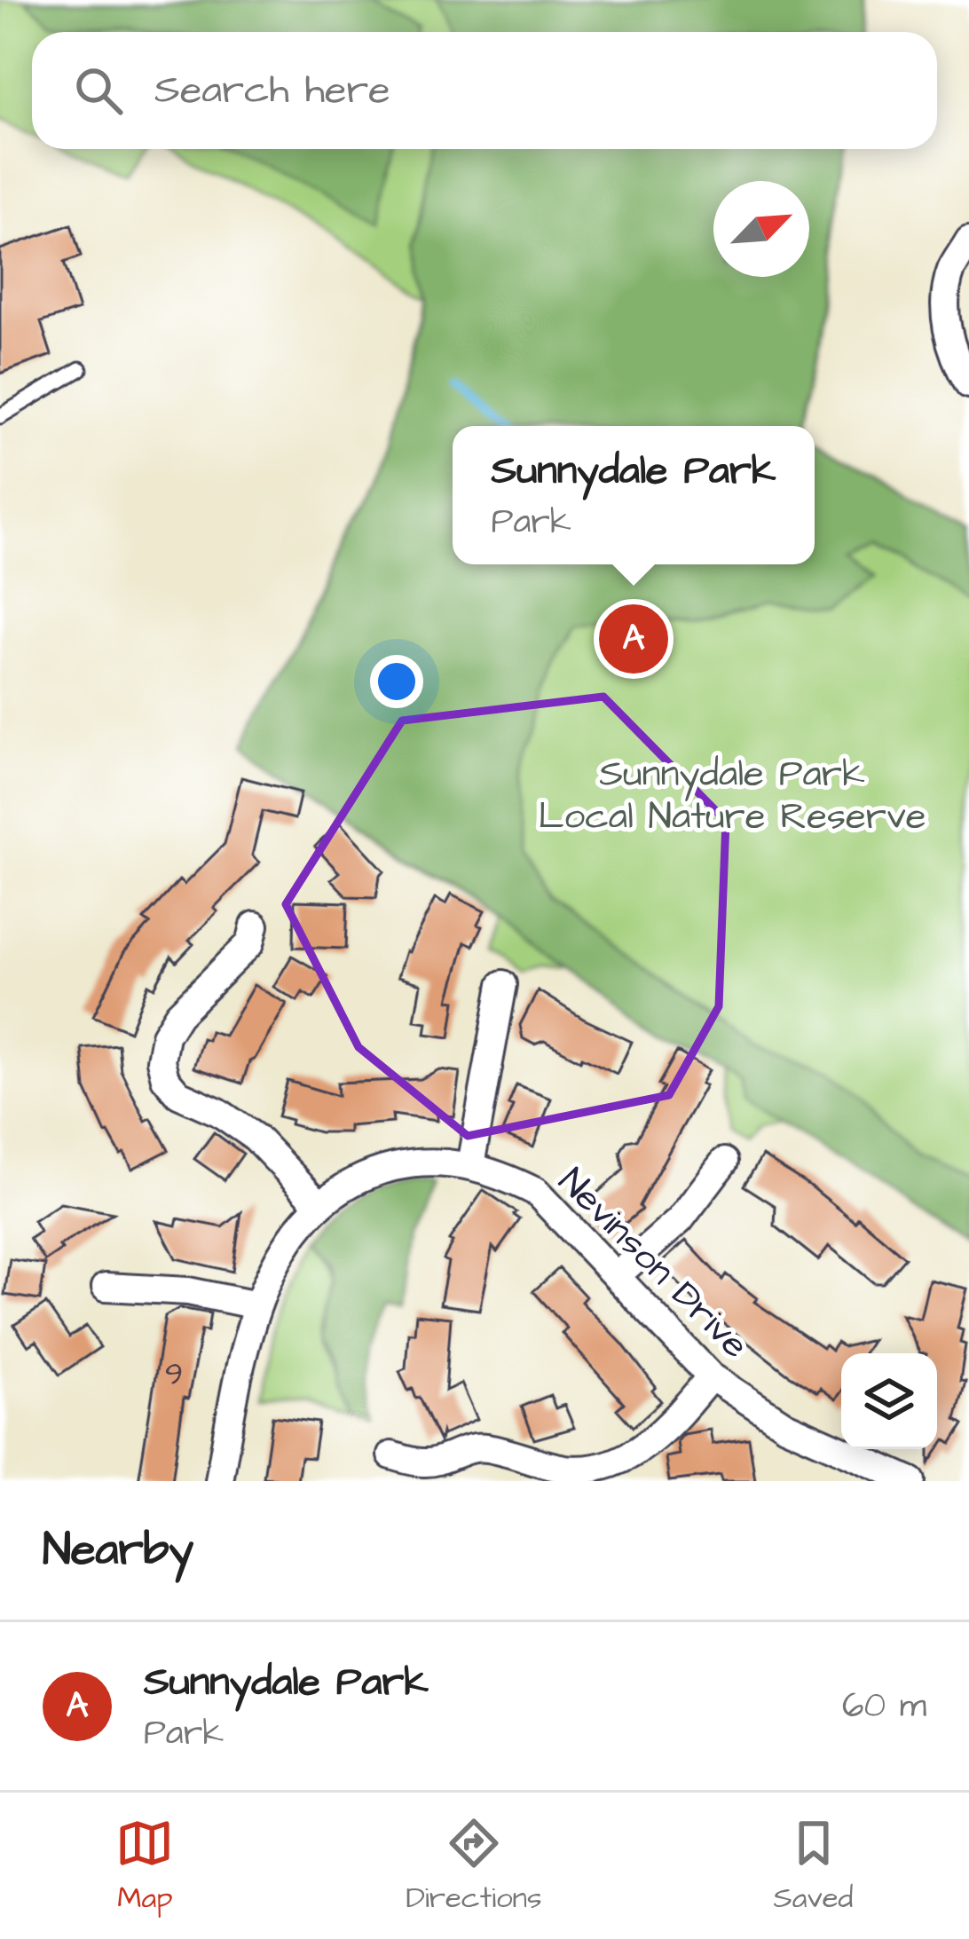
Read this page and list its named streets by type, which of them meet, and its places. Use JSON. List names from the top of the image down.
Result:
{
  "streets": {
    "street": ["Nevinson Drive"]
  },
  "parks": ["Sunnydale Park Local Nature Reserve"],
  "house_numbers": ["9"],
  "north": "top right",
  "page": {
    "search": "Search here",
    "popup": ["Sunnydale Park", "Park"],
    "pins": "A",
    "heading": "Nearby",
    "list": [
      {
        "mark": "A",
        "name": "Sunnydale Park",
        "note": "Park",
        "value": "60 m"
      }
    ],
    "nav": ["Map", "Directions", "Saved"]
  }
}
